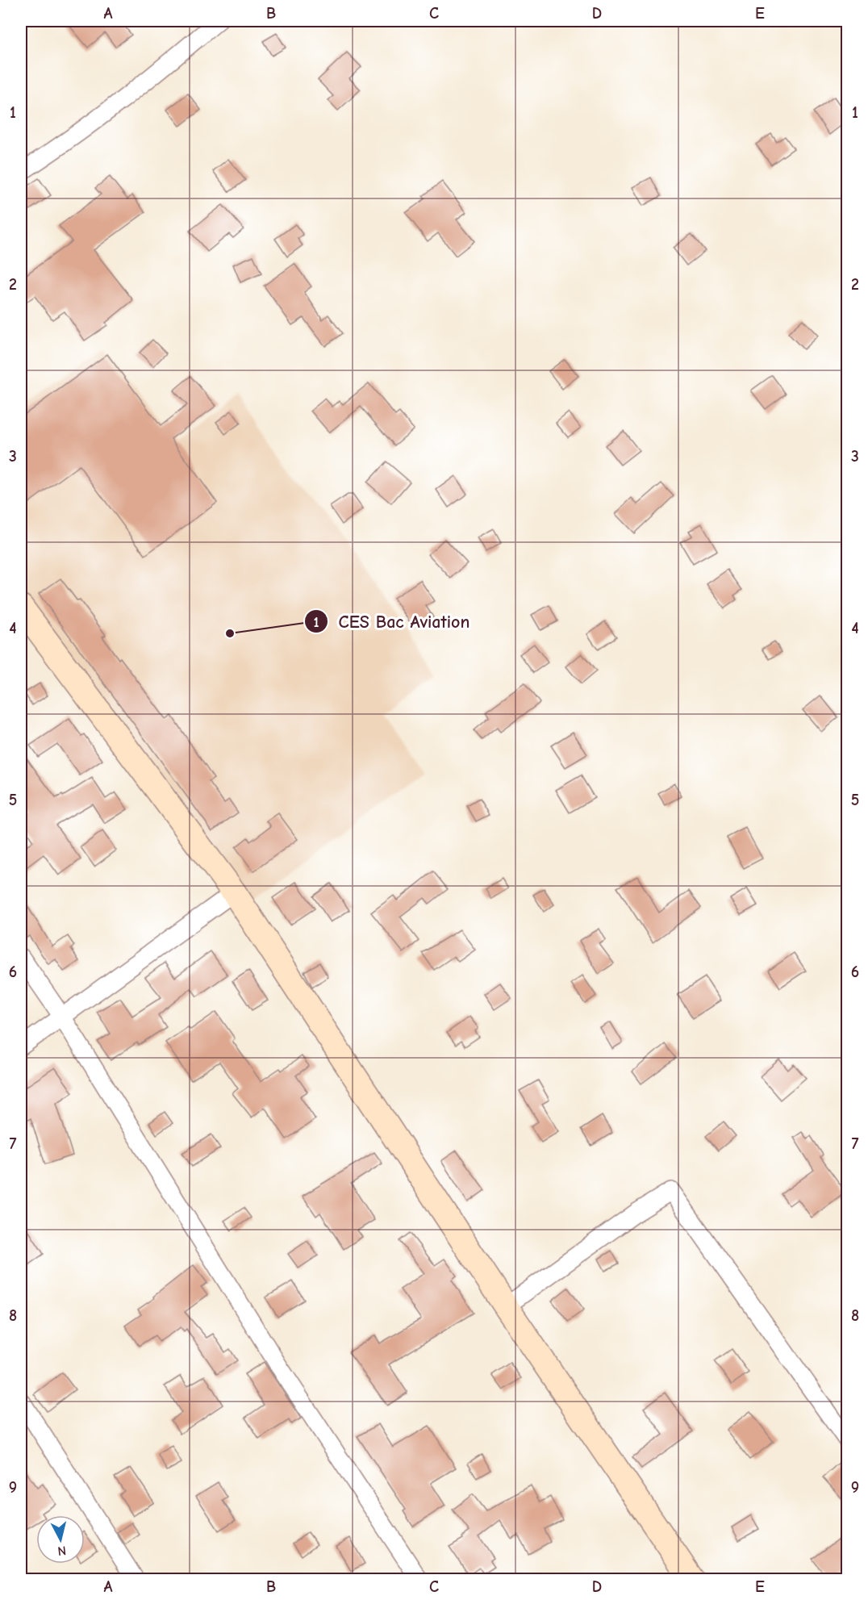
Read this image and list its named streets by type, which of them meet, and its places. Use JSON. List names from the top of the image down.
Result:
{
  "places": ["CES Bac Aviation"],
  "north": "bottom",
  "grid": {
    "columns": [
      "A",
      "B",
      "C",
      "D",
      "E"
    ],
    "rows": [
      "1",
      "2",
      "3",
      "4",
      "5",
      "6",
      "7",
      "8",
      "9"
    ]
  }
}
